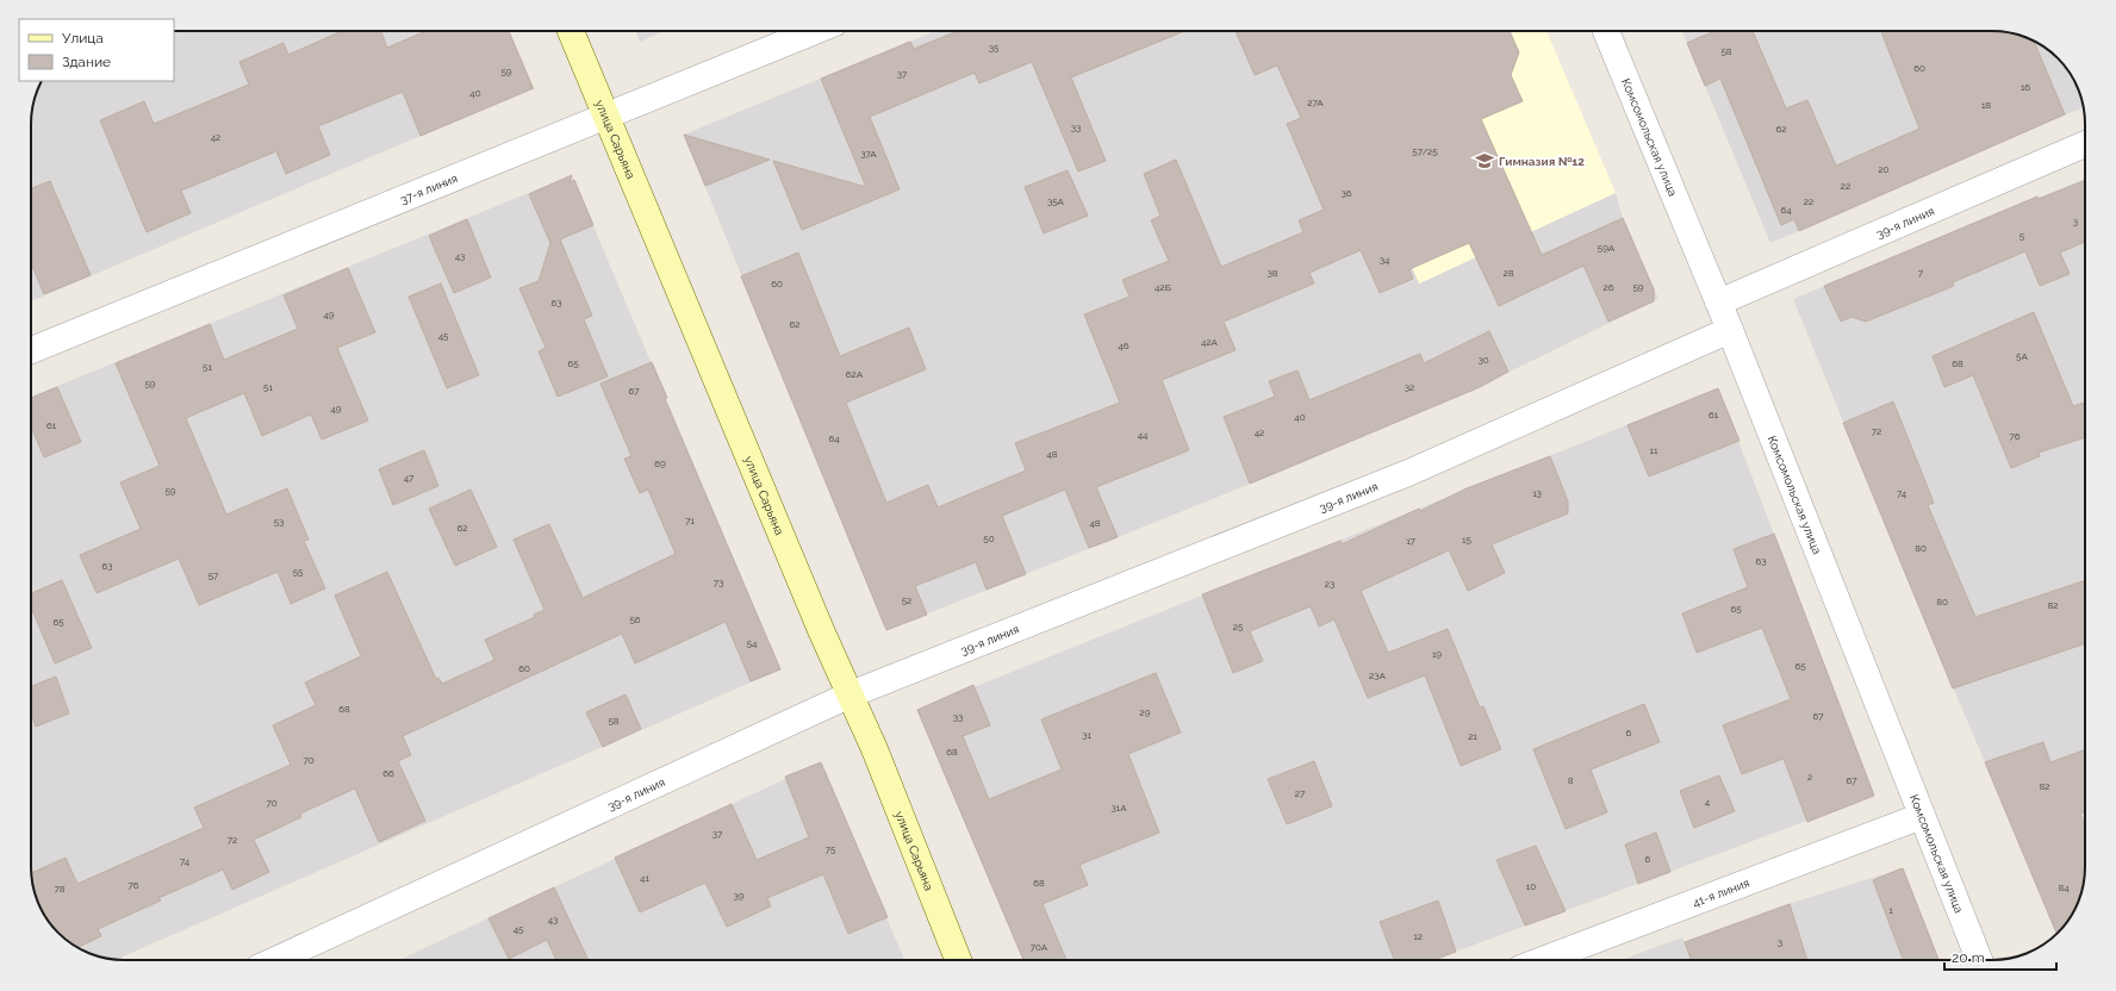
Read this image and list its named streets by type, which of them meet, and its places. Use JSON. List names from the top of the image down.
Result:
{
  "streets": {
    "main road": ["улица Сарьяна"],
    "street": [
      "Комсомольская улица",
      "37-я линия",
      "39-я линия",
      "41-я линия"
    ]
  },
  "crossings": [
    ["Комсомольская улица", "39-я линия"],
    ["Комсомольская улица", "41-я линия"],
    ["улица Сарьяна", "37-я линия"],
    ["улица Сарьяна", "39-я линия"]
  ],
  "places": {
    "school or university": ["Гимназия №12"]
  },
  "house_numbers": [
    "35",
    "58",
    "60",
    "59",
    "37",
    "16",
    "40",
    "27А",
    "18",
    "33",
    "62",
    "42",
    "57/25",
    "37А",
    "20",
    "22",
    "36",
    "35А",
    "22",
    "64",
    "3",
    "5",
    "59А",
    "43",
    "34",
    "38",
    "28",
    "7",
    "60",
    "42Б",
    "26",
    "59",
    "63",
    "49",
    "62",
    "45",
    "42А",
    "46",
    "5А",
    "30",
    "65",
    "68",
    "51",
    "62А",
    "59",
    "51",
    "32",
    "67",
    "49",
    "61",
    "40",
    "61",
    "72",
    "42",
    "44",
    "76",
    "64",
    "11",
    "48",
    "69",
    "47",
    "59",
    "13",
    "74",
    "71",
    "53",
    "48",
    "62",
    "50",
    "15",
    "17",
    "80",
    "63",
    "63",
    "55",
    "57",
    "73",
    "23",
    "52",
    "80",
    "82",
    "65",
    "56",
    "65",
    "25",
    "54",
    "19",
    "65",
    "60",
    "23А",
    "68",
    "29",
    "67",
    "33",
    "58",
    "6",
    "31",
    "21",
    "68",
    "70",
    "66",
    "2",
    "8",
    "67",
    "82",
    "27",
    "4",
    "70",
    "31А",
    "37",
    "72",
    "75",
    "6",
    "74",
    "41",
    "68",
    "76",
    "10",
    "84",
    "78",
    "39",
    "1",
    "43",
    "45",
    "12",
    "3",
    "70А"
  ],
  "legend": ["Улица", "Здание"],
  "scale_bar": "20 m"
}
